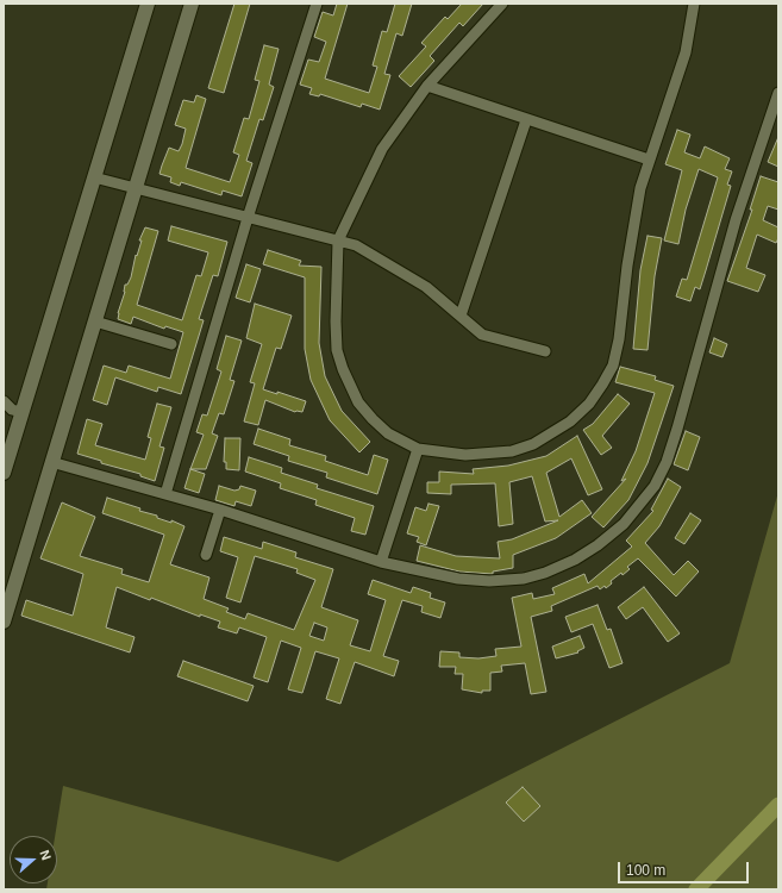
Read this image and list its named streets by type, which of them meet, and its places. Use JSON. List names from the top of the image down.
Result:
{
  "scale_bar": "100 m",
  "north": "right"
}
